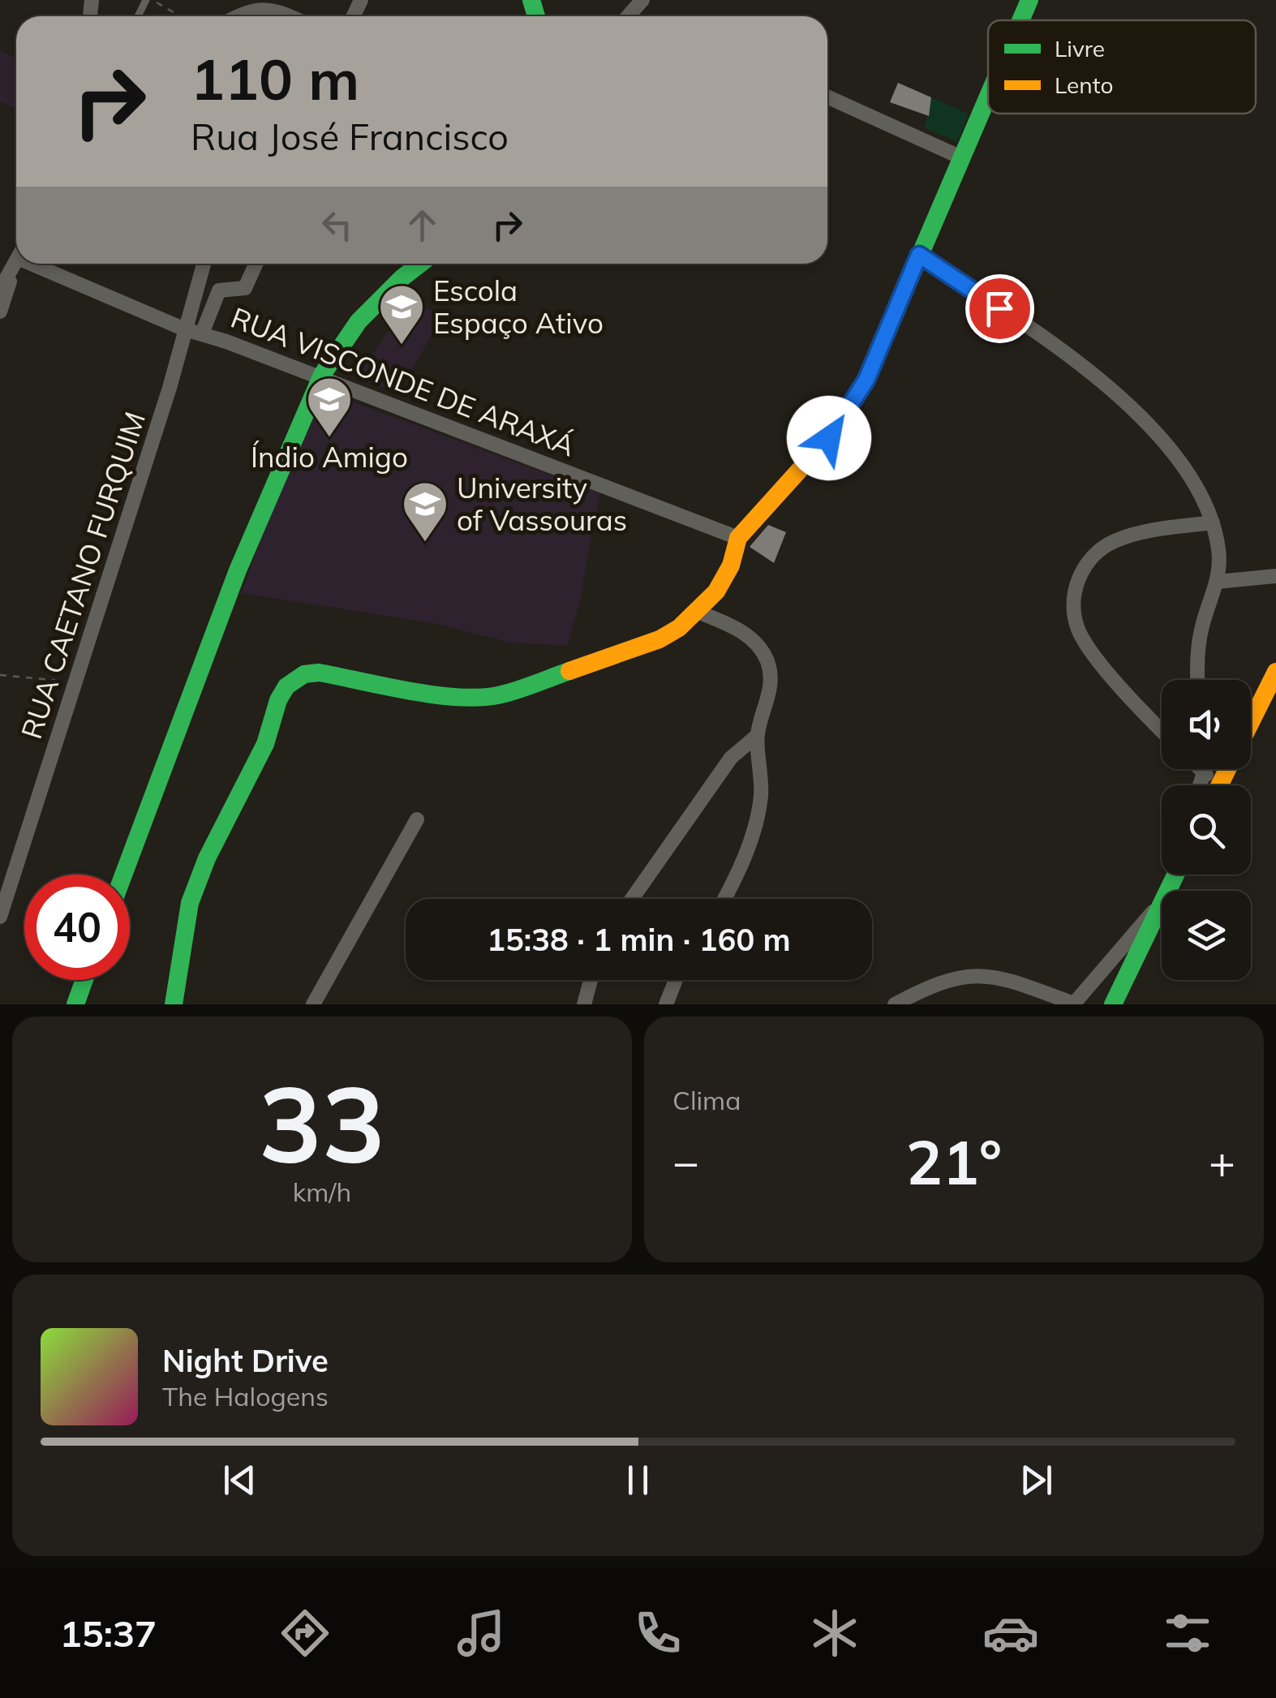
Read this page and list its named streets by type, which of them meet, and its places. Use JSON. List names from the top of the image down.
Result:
{
  "streets": {
    "street": ["RUA VISCONDE DE ARAXÁ", "RUA CAETANO FURQUIM"]
  },
  "crossings": [
    ["RUA VISCONDE DE ARAXÁ", "RUA CAETANO FURQUIM"]
  ],
  "places": {
    "school or university": ["Escola Espaço Ativo", "Índio Amigo", "University of Vassouras"]
  },
  "legend": ["Livre", "Lento"],
  "page": {
    "turn": ["110 m", "Rua José Francisco"],
    "limit": "40",
    "trip": "15:38 · 1 min · 160 m",
    "tile": [
      ["33", "km/h"],
      "Clima"
    ],
    "heat": ["−", "21°", "+"],
    "song": ["Night Drive", "The Halogens"],
    "tabs": "15:37"
  }
}
